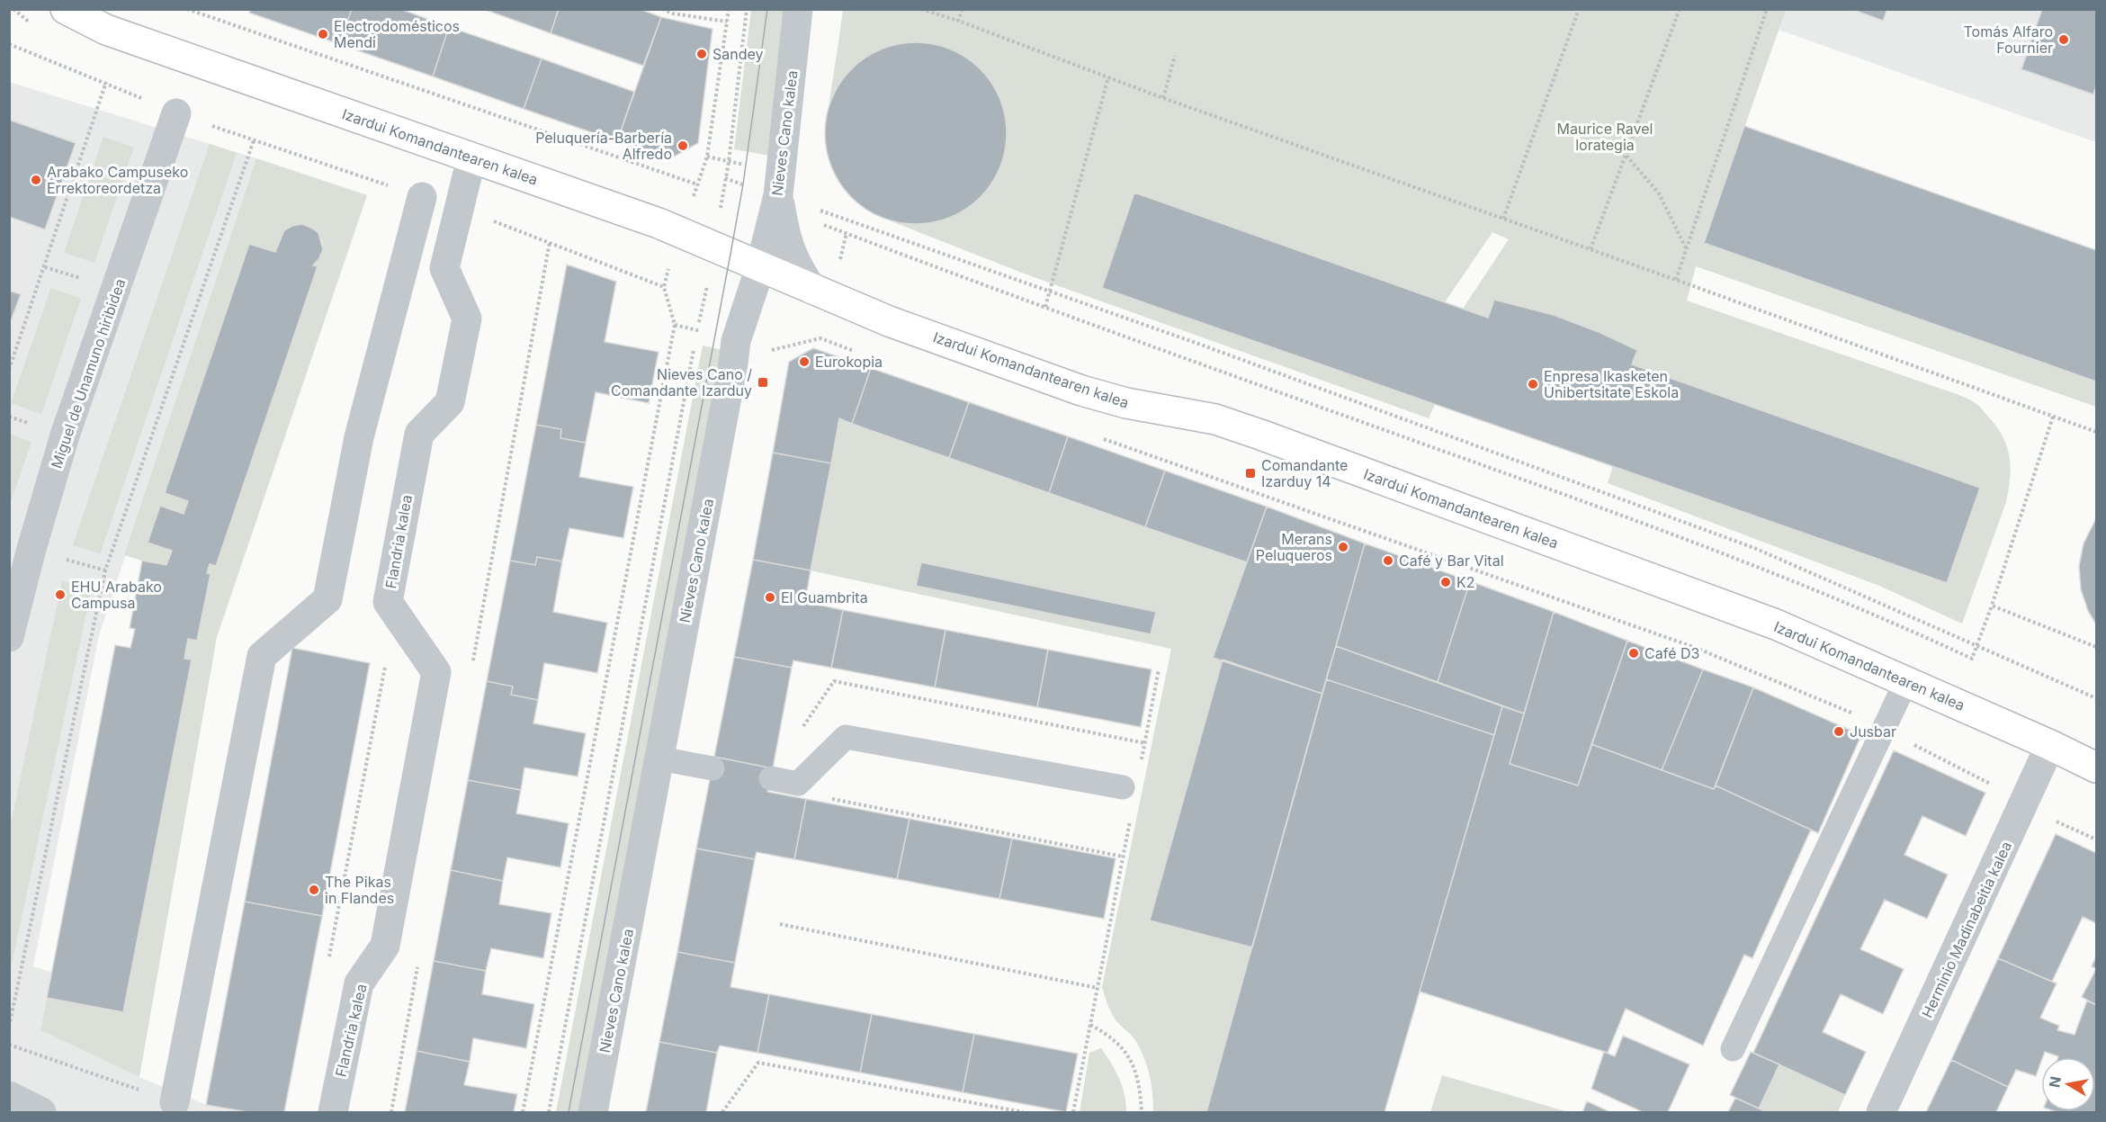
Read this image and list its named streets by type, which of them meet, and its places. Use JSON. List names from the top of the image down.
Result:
{
  "streets": {
    "main road": ["Izardui Komandantearen kalea"],
    "street": [
      "Nieves Cano kalea",
      "Miguel de Unamuno hiribidea",
      "Flandria kalea",
      "Herminio Madinabeitia kalea"
    ]
  },
  "crossings": [
    ["Nieves Cano kalea", "Izardui Komandantearen kalea"],
    ["Izardui Komandantearen kalea", "Flandria kalea"],
    ["Izardui Komandantearen kalea", "Herminio Madinabeitia kalea"]
  ],
  "parks": ["Maurice Ravel lorategia"],
  "places": {
    "other": [
      "Electrodomésticos Mendi",
      "Tomás Alfaro Fournier",
      "Sandey",
      "Peluquería-Barbería Alfredo",
      "Arabako Campuseko Errektoreordetza",
      "Eurokopia",
      "Enpresa Ikasketen Unibertsitate Eskola",
      "Merans Peluqueros",
      "Café y Bar Vital",
      "K2",
      "EHU Arabako Campusa",
      "El Guambrita",
      "Café D3",
      "Jusbar",
      "The Pikas in Flandes"
    ],
    "transit": ["Nieves Cano / Comandante Izarduy", "Comandante Izarduy 14"]
  },
  "north": "left"
}
